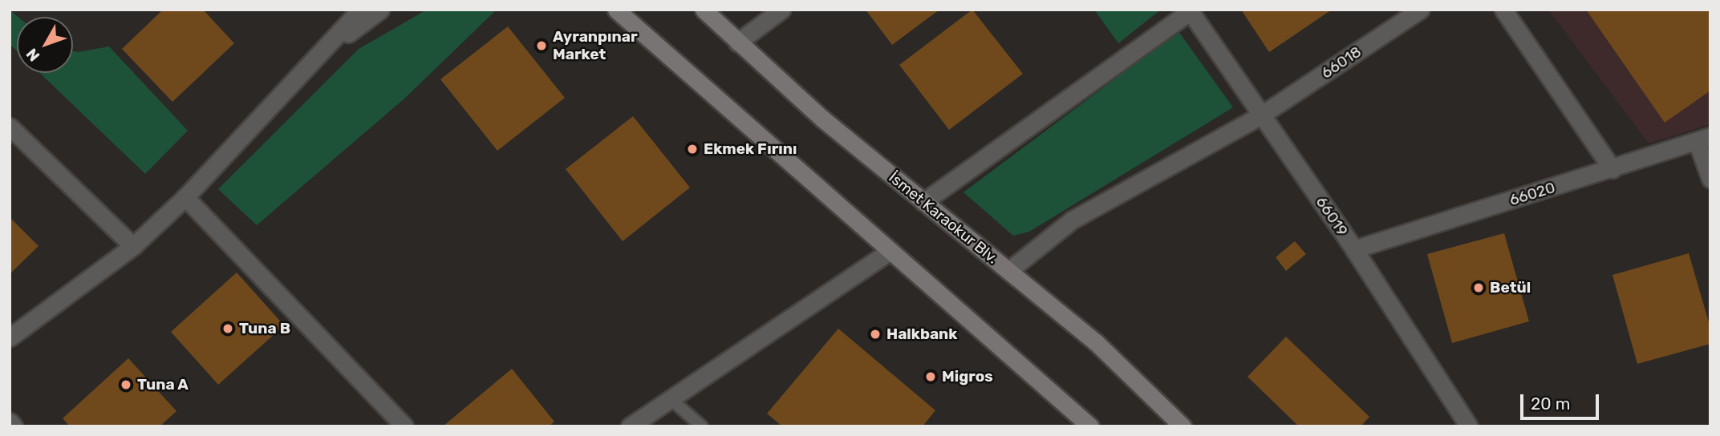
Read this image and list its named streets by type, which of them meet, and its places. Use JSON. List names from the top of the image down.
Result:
{
  "streets": {
    "main road": ["İsmet Karaokur Blv."],
    "street": ["66018", "66020", "66019"]
  },
  "crossings": [
    ["66018", "66019"],
    ["66018", "İsmet Karaokur Blv."],
    ["66020", "66019"]
  ],
  "places": [
    "Ayranpınar Market",
    "Ekmek Fırını",
    "Betül",
    "Tuna B",
    "Halkbank",
    "Migros",
    "Tuna A"
  ],
  "scale_bar": "20 m",
  "north": "bottom left"
}
